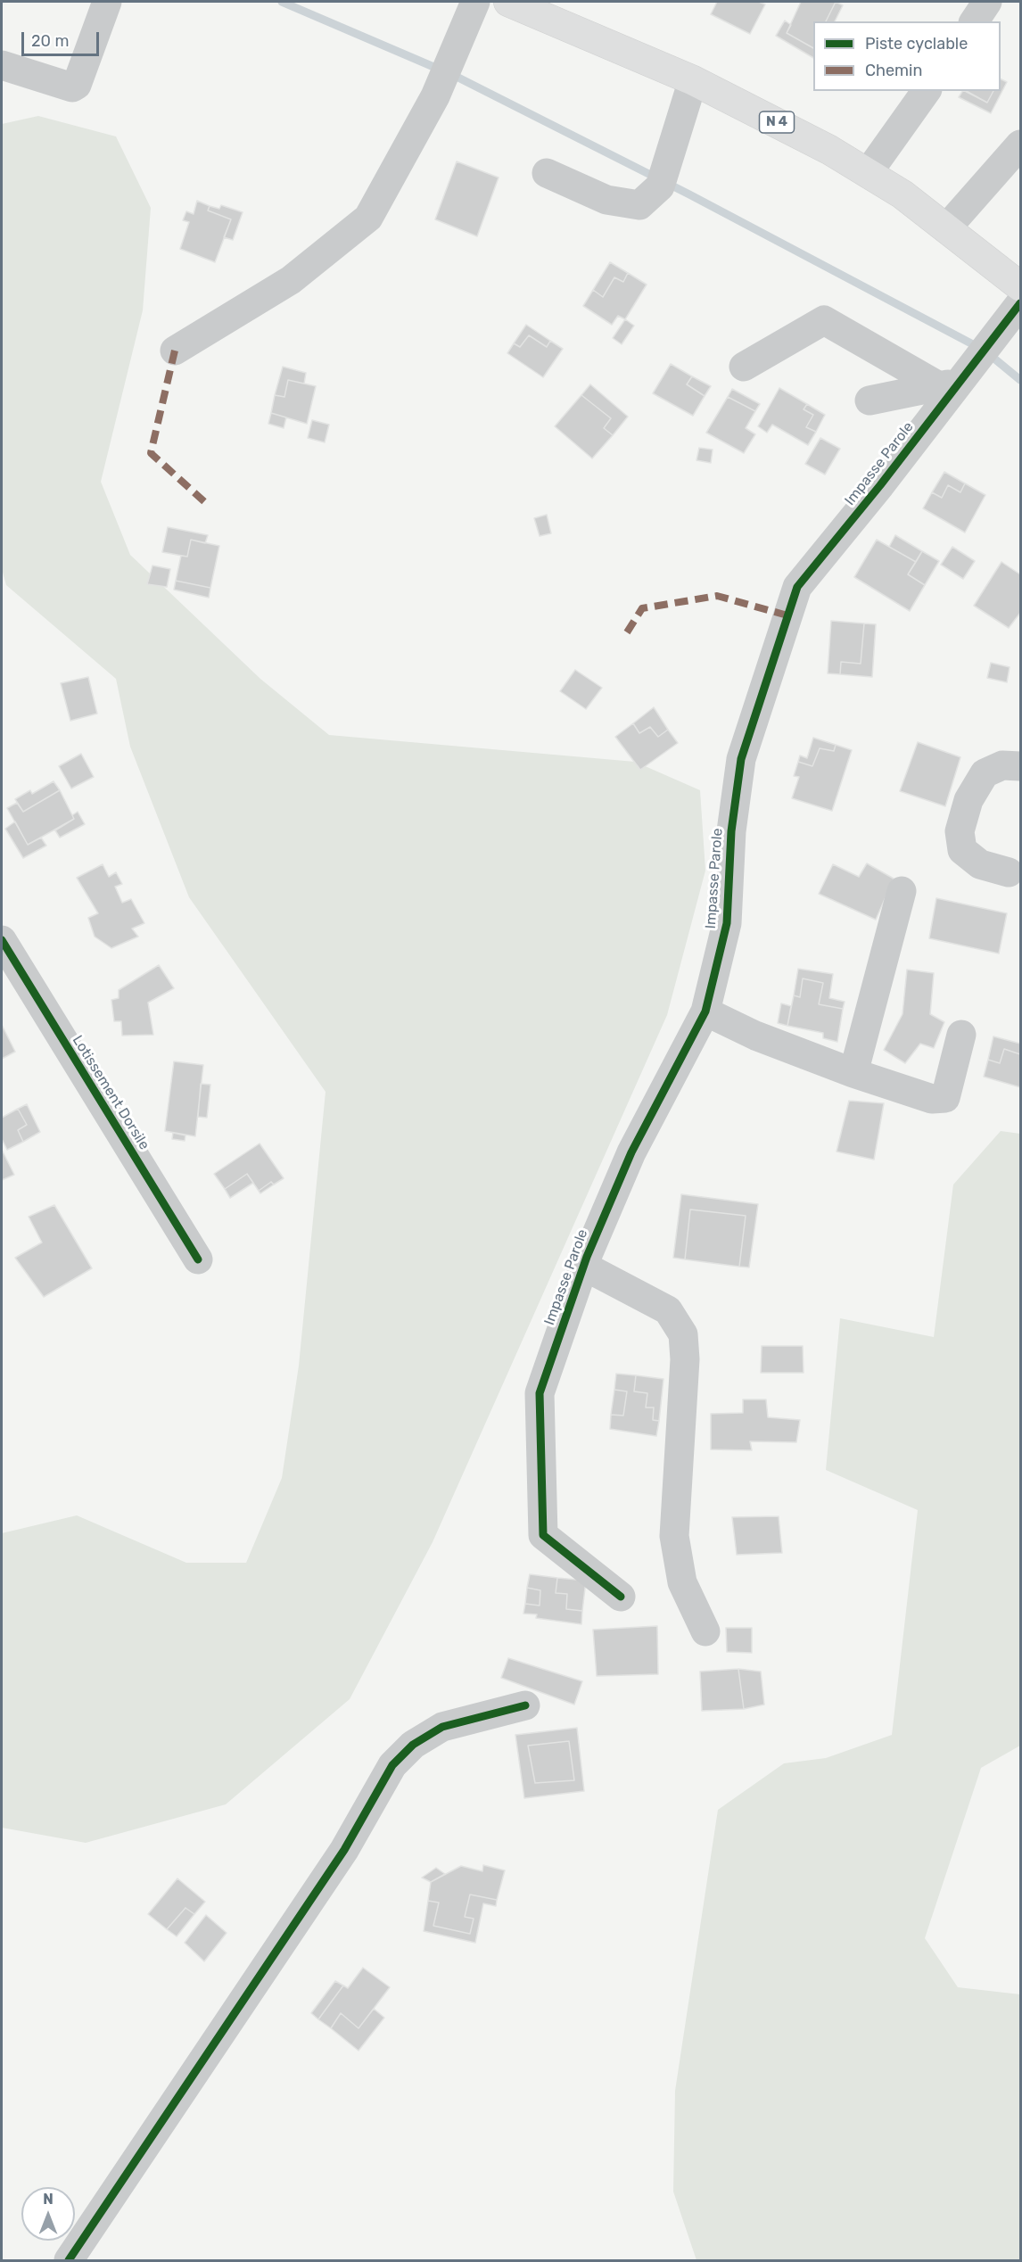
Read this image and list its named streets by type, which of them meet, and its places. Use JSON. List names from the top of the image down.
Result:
{
  "streets": {
    "main road": ["N 4"],
    "street": ["Impasse Parole", "Lotissement Dorsile"]
  },
  "legend": ["Piste cyclable", "Chemin"],
  "scale_bar": "20 m",
  "north": "top"
}
